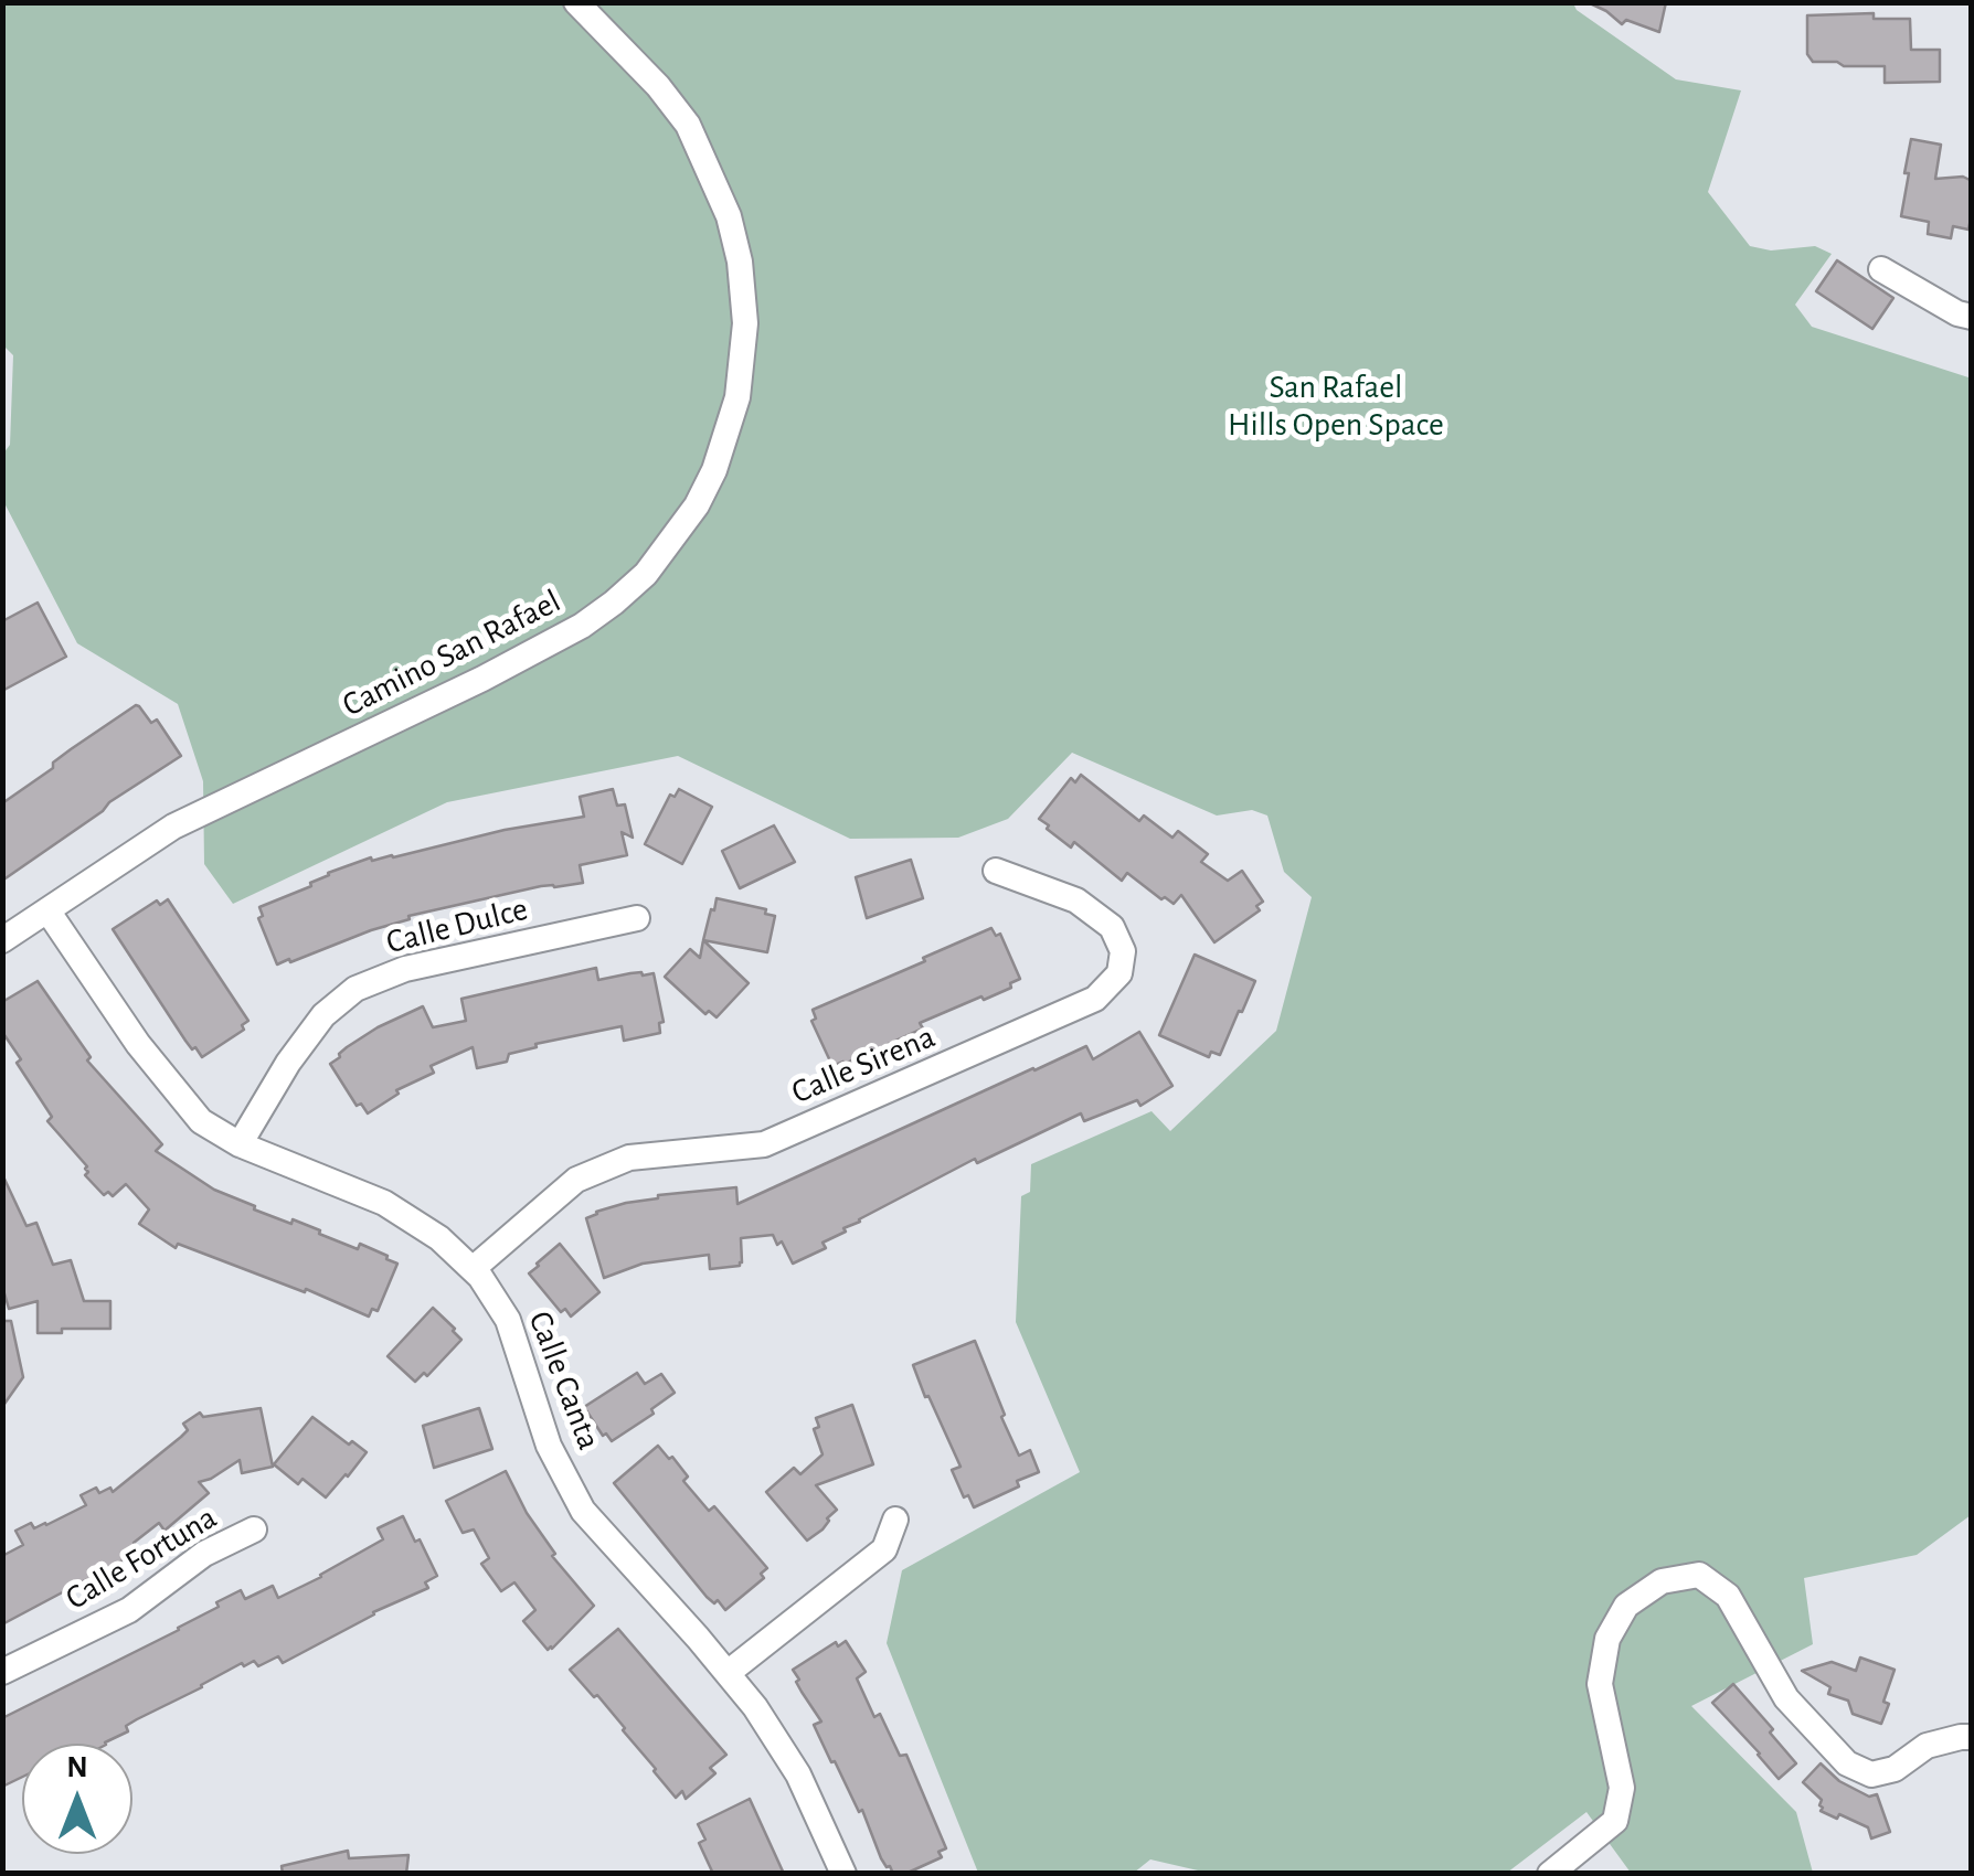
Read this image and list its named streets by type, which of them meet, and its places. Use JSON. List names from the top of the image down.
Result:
{
  "streets": {
    "street": [
      "Camino San Rafael",
      "Calle Dulce",
      "Calle Sirena",
      "Calle Canta",
      "Calle Fortuna"
    ]
  },
  "crossings": [
    ["Camino San Rafael", "Calle Canta"],
    ["Calle Dulce", "Calle Canta"],
    ["Calle Sirena", "Calle Canta"]
  ],
  "parks": ["San Rafael Hills Open Space"],
  "north": "top"
}
